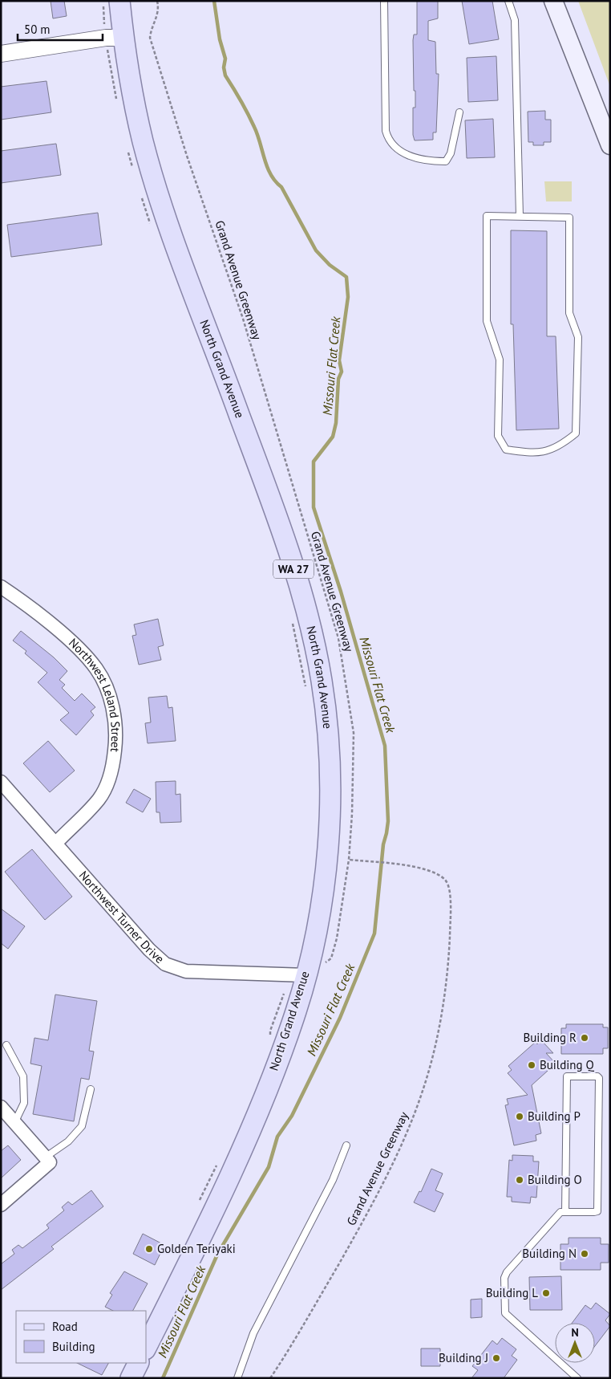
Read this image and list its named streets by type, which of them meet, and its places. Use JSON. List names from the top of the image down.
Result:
{
  "streets": {
    "main road": ["North Grand Avenue", "WA 27"],
    "street": ["Northwest Leland Street", "Northwest Turner Drive"],
    "path": ["Grand Avenue Greenway"]
  },
  "crossings": [
    ["North Grand Avenue", "Northwest Turner Drive"],
    ["Northwest Leland Street", "Northwest Turner Drive"]
  ],
  "water": ["Missouri Flat Creek"],
  "places": [
    "Building R",
    "Building Q",
    "Building P",
    "Building O",
    "Golden Teriyaki",
    "Building N",
    "Building L",
    "Building J"
  ],
  "legend": ["Road", "Building"],
  "scale_bar": "50 m",
  "north": "top"
}
